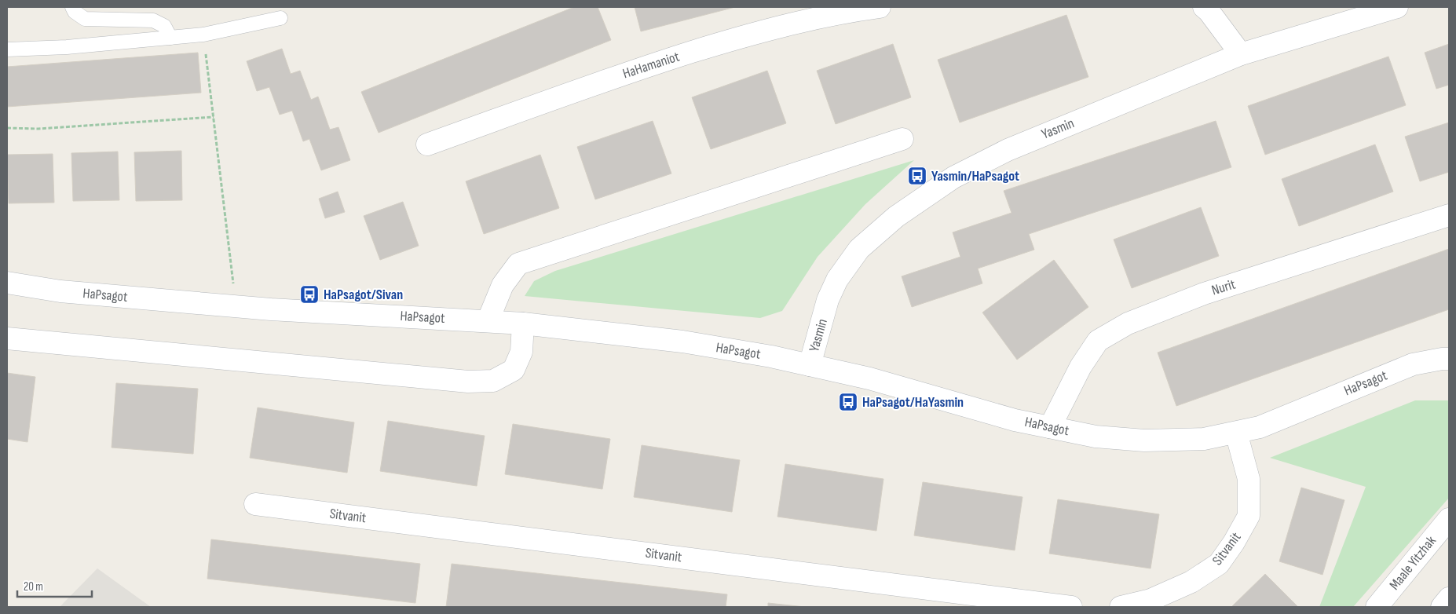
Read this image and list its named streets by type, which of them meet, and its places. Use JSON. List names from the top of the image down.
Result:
{
  "streets": {
    "street": [
      "HaHamaniot",
      "Yasmin",
      "Nurit",
      "HaPsagot",
      "Sitvanit",
      "Maale Yitzhak"
    ]
  },
  "crossings": [
    ["Yasmin", "HaPsagot"],
    ["Nurit", "HaPsagot"],
    ["HaPsagot", "Sitvanit"]
  ],
  "places": {
    "bus stop": ["Yasmin/HaPsagot", "HaPsagot/Sivan", "HaPsagot/HaYasmin"]
  },
  "scale_bar": "20 m"
}
